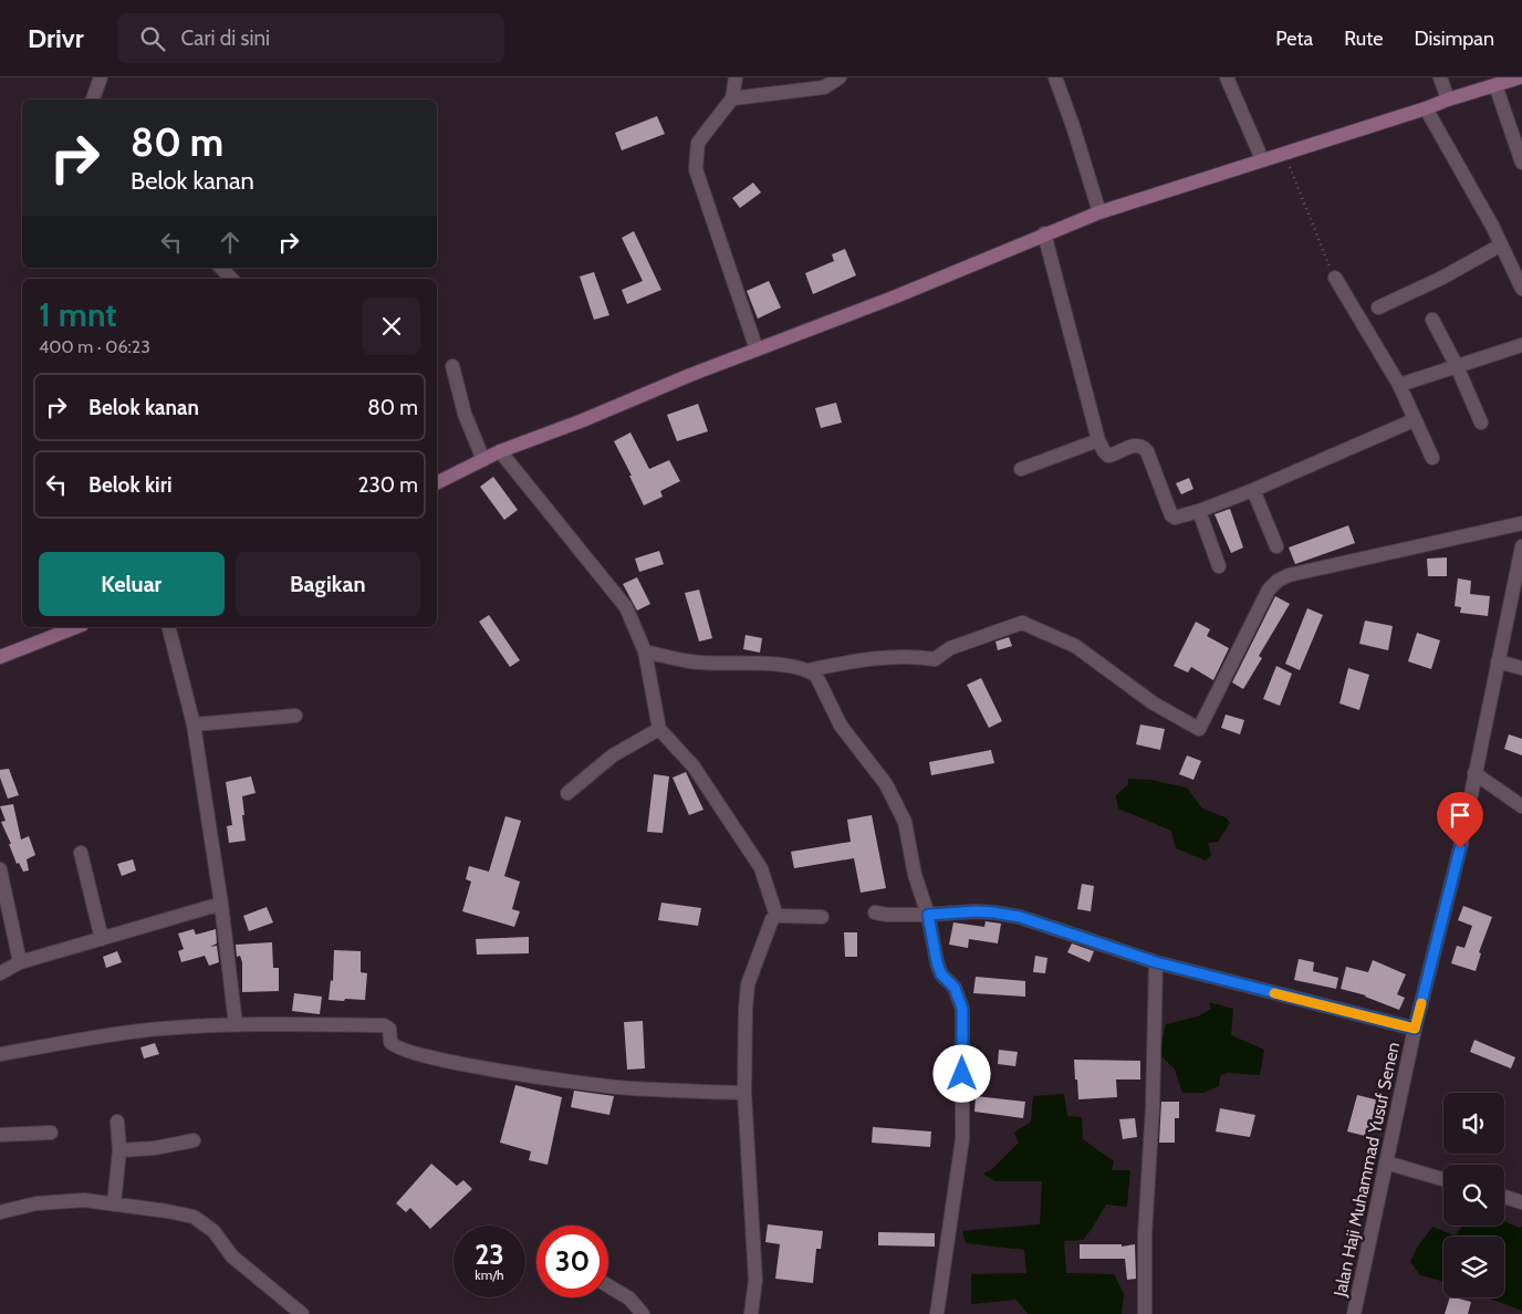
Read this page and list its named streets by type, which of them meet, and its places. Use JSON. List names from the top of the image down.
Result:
{
  "streets": {
    "street": ["Jalan Haji Muhammad Yusuf Senen"]
  },
  "page": {
    "header": "Drivr",
    "search": "Cari di sini",
    "nav": ["Peta", "Rute", "Disimpan"],
    "turn": ["80 m", "Belok kanan"],
    "heading": ["1 mnt", "400 m · 06:23"],
    "list": [
      {
        "name": "Belok kanan",
        "value": "80 m"
      },
      {
        "name": "Belok kiri",
        "value": "230 m"
      }
    ],
    "buttons": ["Keluar", "Bagikan"],
    "speed": "23 km/h",
    "limit": "30"
  }
}
